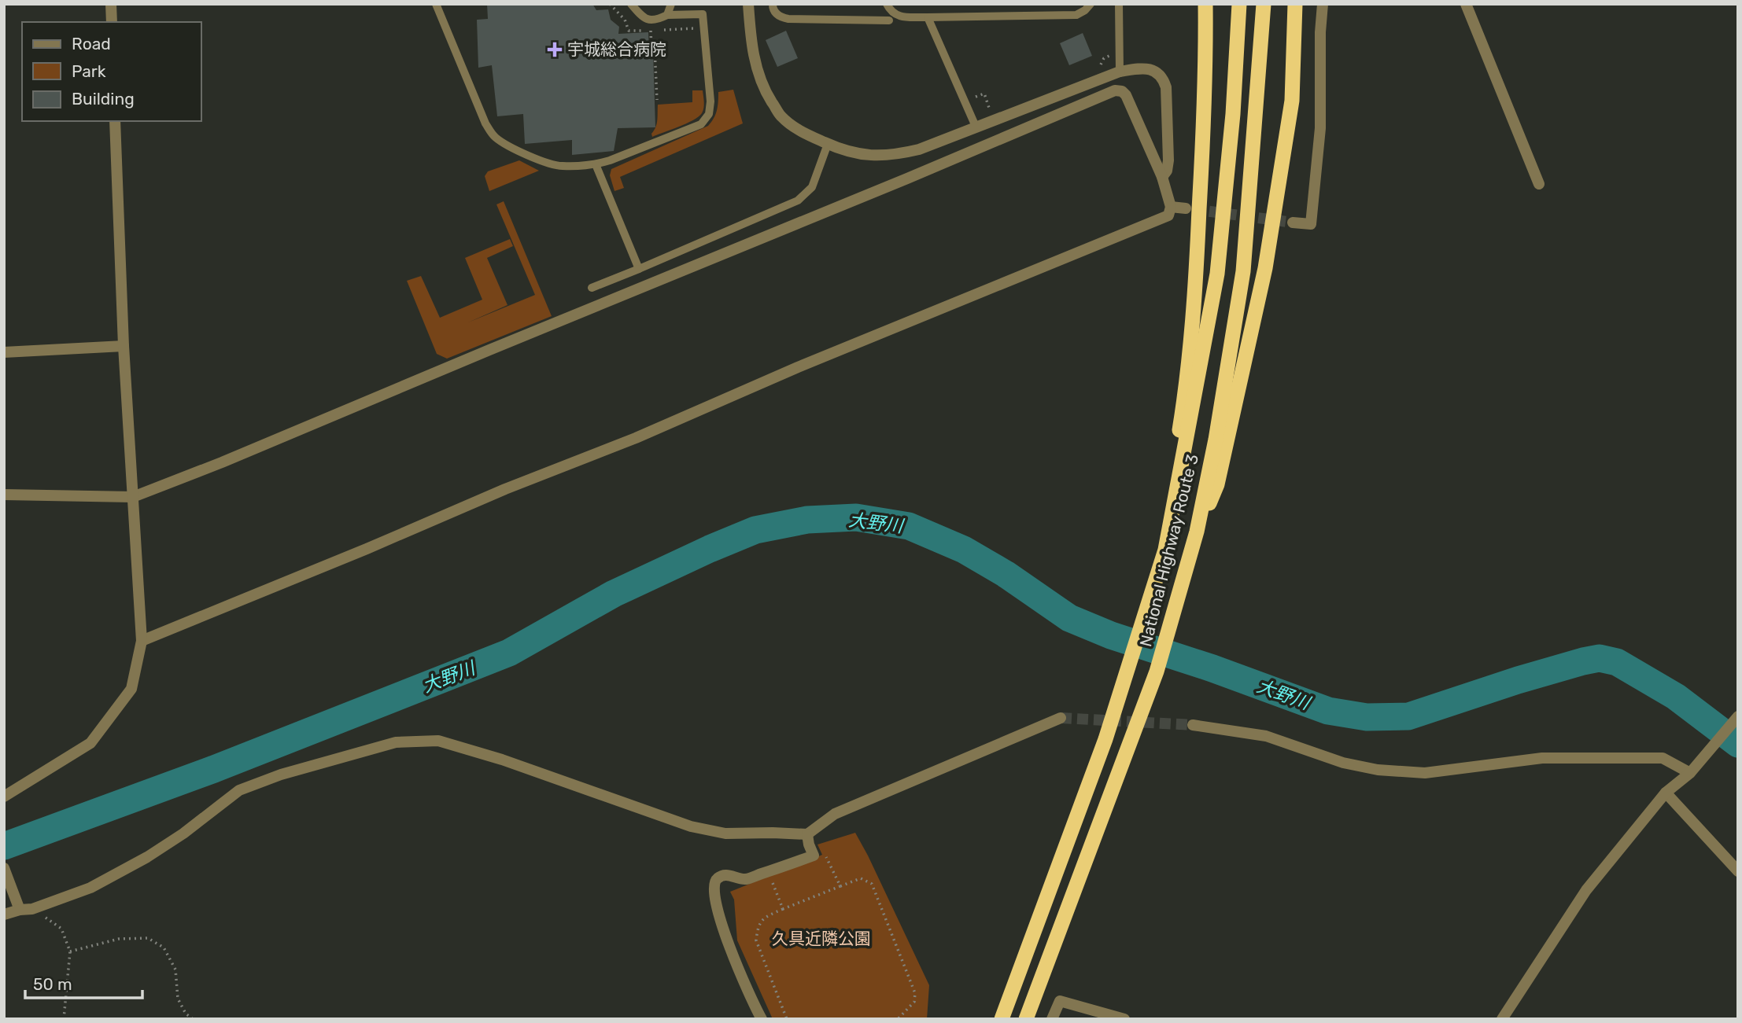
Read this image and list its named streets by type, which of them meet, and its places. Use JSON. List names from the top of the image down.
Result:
{
  "streets": {
    "highway": ["National Highway Route 3"]
  },
  "water": ["大野川"],
  "parks": ["久具近隣公園"],
  "places": {
    "health": ["宇城総合病院"]
  },
  "legend": ["Road", "Park", "Building"],
  "scale_bar": "50 m"
}
